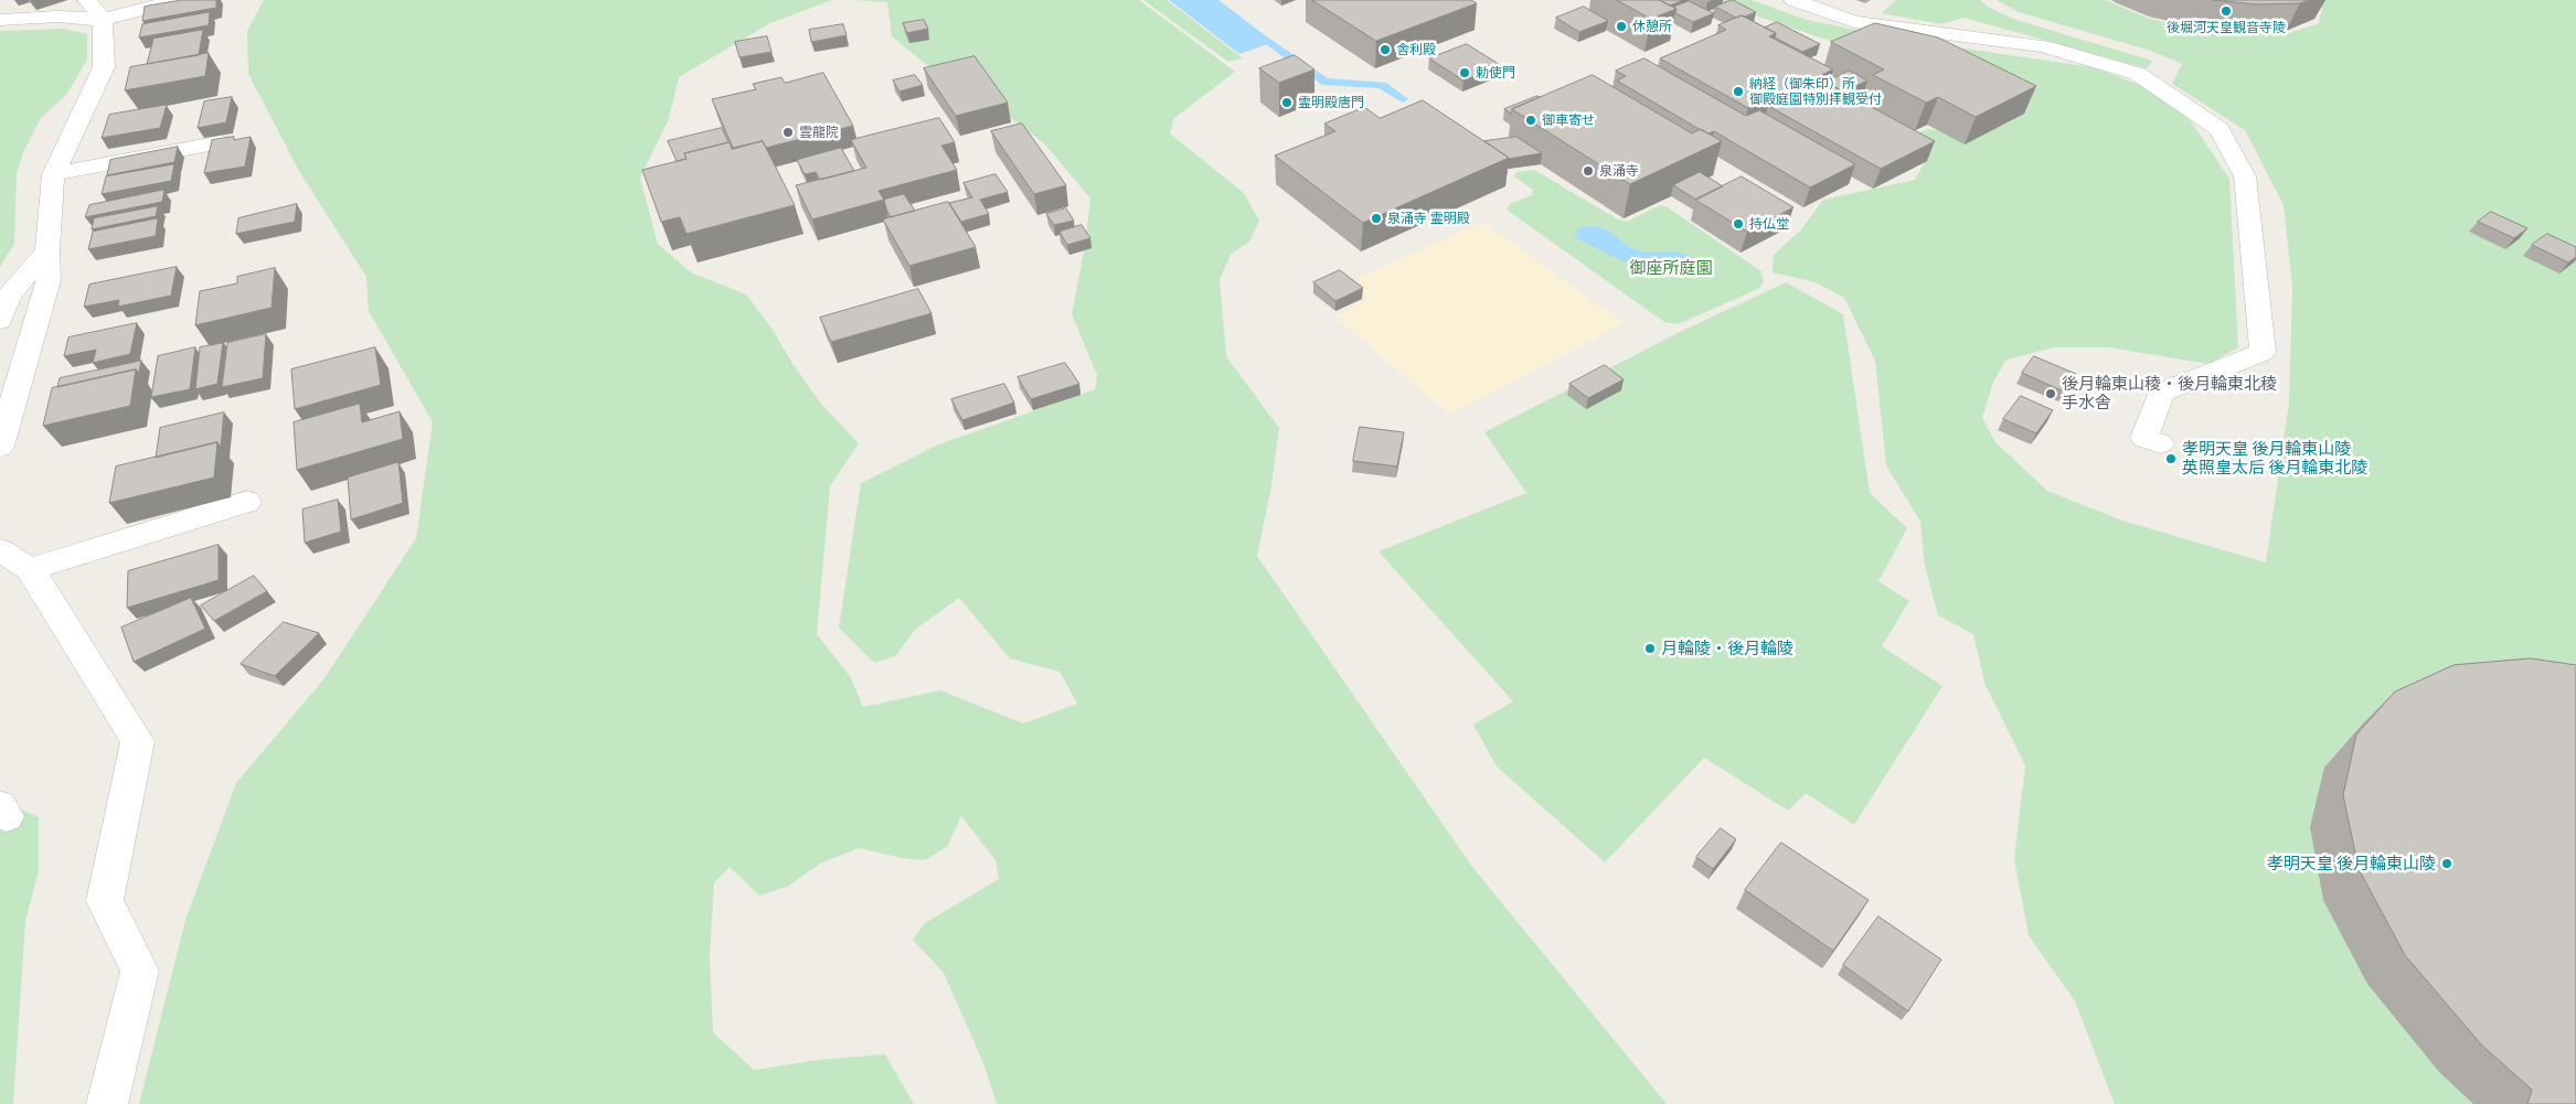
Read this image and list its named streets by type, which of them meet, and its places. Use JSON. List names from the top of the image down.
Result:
{
  "parks": ["御座所庭園"],
  "places": [
    "後堀河天皇観音寺陵",
    "休憩所",
    "舎利殿",
    "勅使門",
    "納経（御朱印）所 御殿庭園特別拝観受付",
    "霊明殿唐門",
    "御車寄せ",
    "雲龍院",
    "泉涌寺",
    "泉涌寺 霊明殿",
    "持仏堂",
    "後月輪東山稜・後月輪東北稜 手水舎",
    "孝明天皇 後月輪東山陵 英照皇太后 後月輪東北陵",
    "月輪陵・後月輪陵",
    "孝明天皇 後月輪東山陵"
  ]
}
